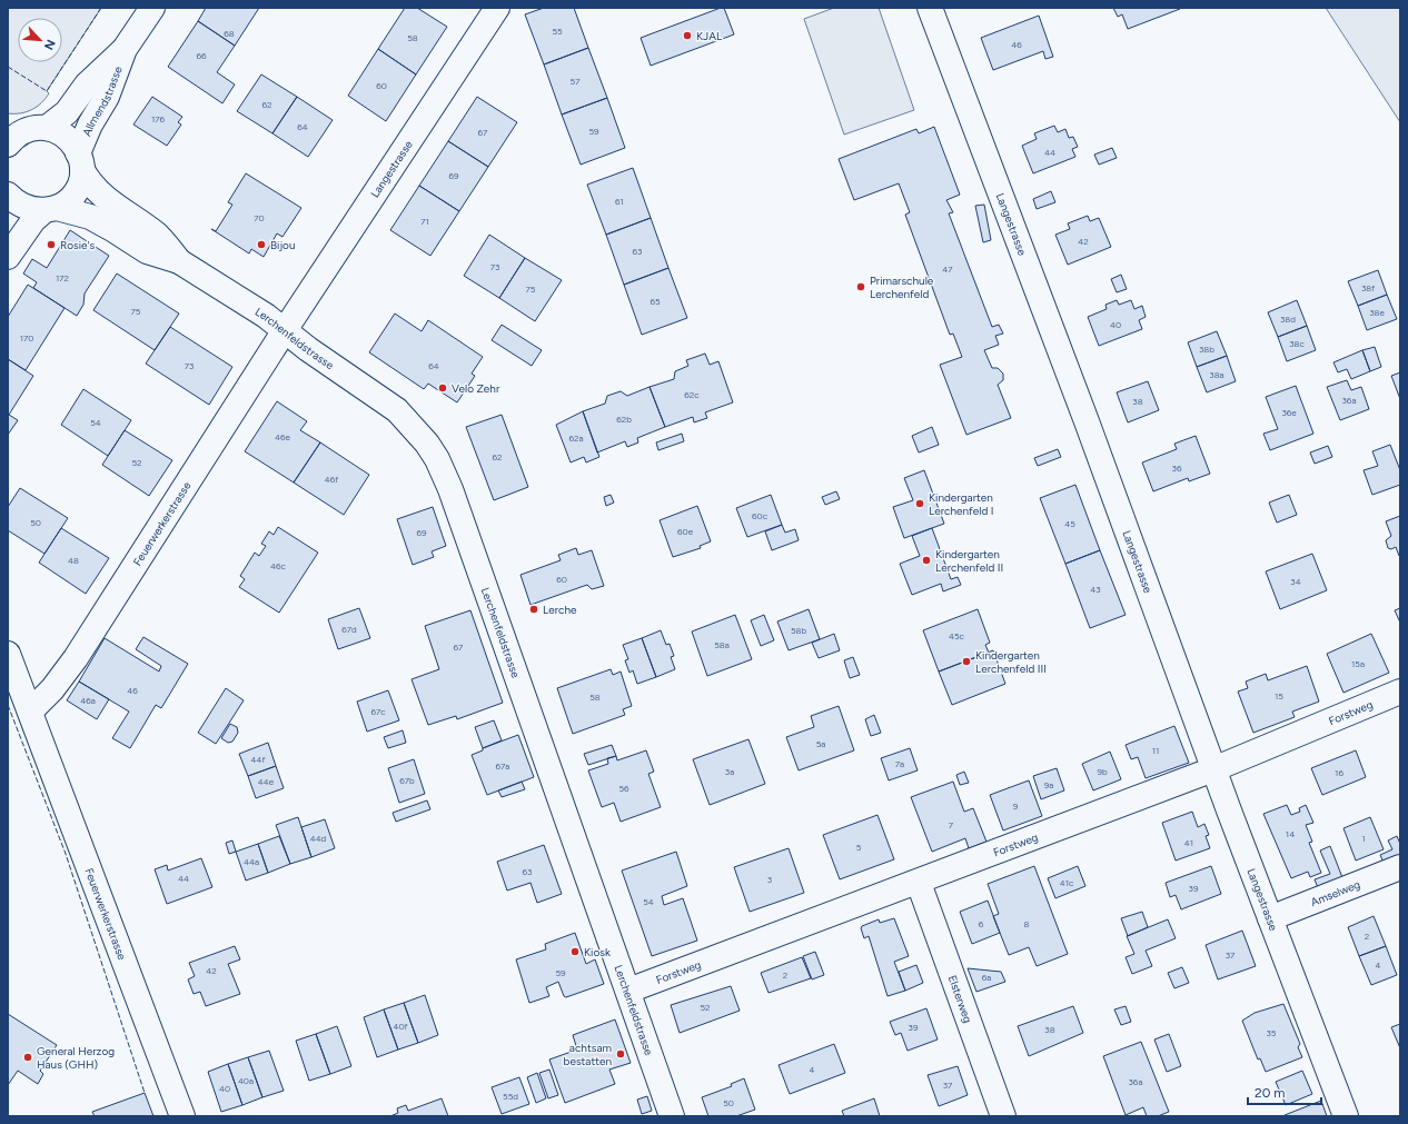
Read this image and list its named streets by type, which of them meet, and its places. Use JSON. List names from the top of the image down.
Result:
{
  "streets": {
    "street": [
      "Allmendstrasse",
      "Langestrasse",
      "Lerchenfeldstrasse",
      "Feuerwerkerstrasse",
      "Forstweg",
      "Amselweg",
      "Elsterweg"
    ]
  },
  "crossings": [
    ["Allmendstrasse", "Lerchenfeldstrasse"],
    ["Langestrasse", "Lerchenfeldstrasse"],
    ["Langestrasse", "Feuerwerkerstrasse"],
    ["Langestrasse", "Forstweg"],
    ["Langestrasse", "Amselweg"],
    ["Lerchenfeldstrasse", "Feuerwerkerstrasse"],
    ["Lerchenfeldstrasse", "Forstweg"],
    ["Forstweg", "Elsterweg"]
  ],
  "places": [
    "KJAL",
    "Rosie's",
    "Bijou",
    "Primarschule Lerchenfeld",
    "Velo Zehr",
    "Kindergarten Lerchenfeld I",
    "Kindergarten Lerchenfeld II",
    "Lerche",
    "Kindergarten Lerchenfeld III",
    "Kiosk",
    "achtsam bestatten",
    "General Herzog Haus (GHH)"
  ],
  "house_numbers": [
    "55",
    "68",
    "58",
    "46",
    "66",
    "57",
    "60",
    "62",
    "176",
    "64",
    "59",
    "67",
    "44",
    "69",
    "61",
    "70",
    "71",
    "42",
    "63",
    "73",
    "47",
    "172",
    "38f",
    "75",
    "65",
    "75",
    "38e",
    "38d",
    "40",
    "170",
    "38c",
    "38b",
    "73",
    "64",
    "38a",
    "62c",
    "36a",
    "38",
    "36e",
    "62b",
    "54",
    "46e",
    "62a",
    "62",
    "52",
    "36",
    "46f",
    "60c",
    "50",
    "45",
    "60e",
    "69",
    "48",
    "46c",
    "60",
    "34",
    "43",
    "67d",
    "58b",
    "45c",
    "58a",
    "67",
    "15a",
    "46",
    "15",
    "58",
    "46a",
    "67c",
    "5a",
    "11",
    "44f",
    "7a",
    "67a",
    "3a",
    "9b",
    "16",
    "67b",
    "44e",
    "9a",
    "56",
    "9",
    "7",
    "14",
    "44d",
    "1",
    "41",
    "5",
    "44a",
    "63",
    "44",
    "3",
    "41c",
    "39",
    "54",
    "6",
    "8",
    "2",
    "37",
    "4",
    "42",
    "59",
    "2",
    "6a",
    "52",
    "40f",
    "39",
    "38",
    "35",
    "4",
    "40a",
    "36a",
    "37",
    "40",
    "55d",
    "50"
  ],
  "scale_bar": "20 m",
  "north": "bottom right"
}
